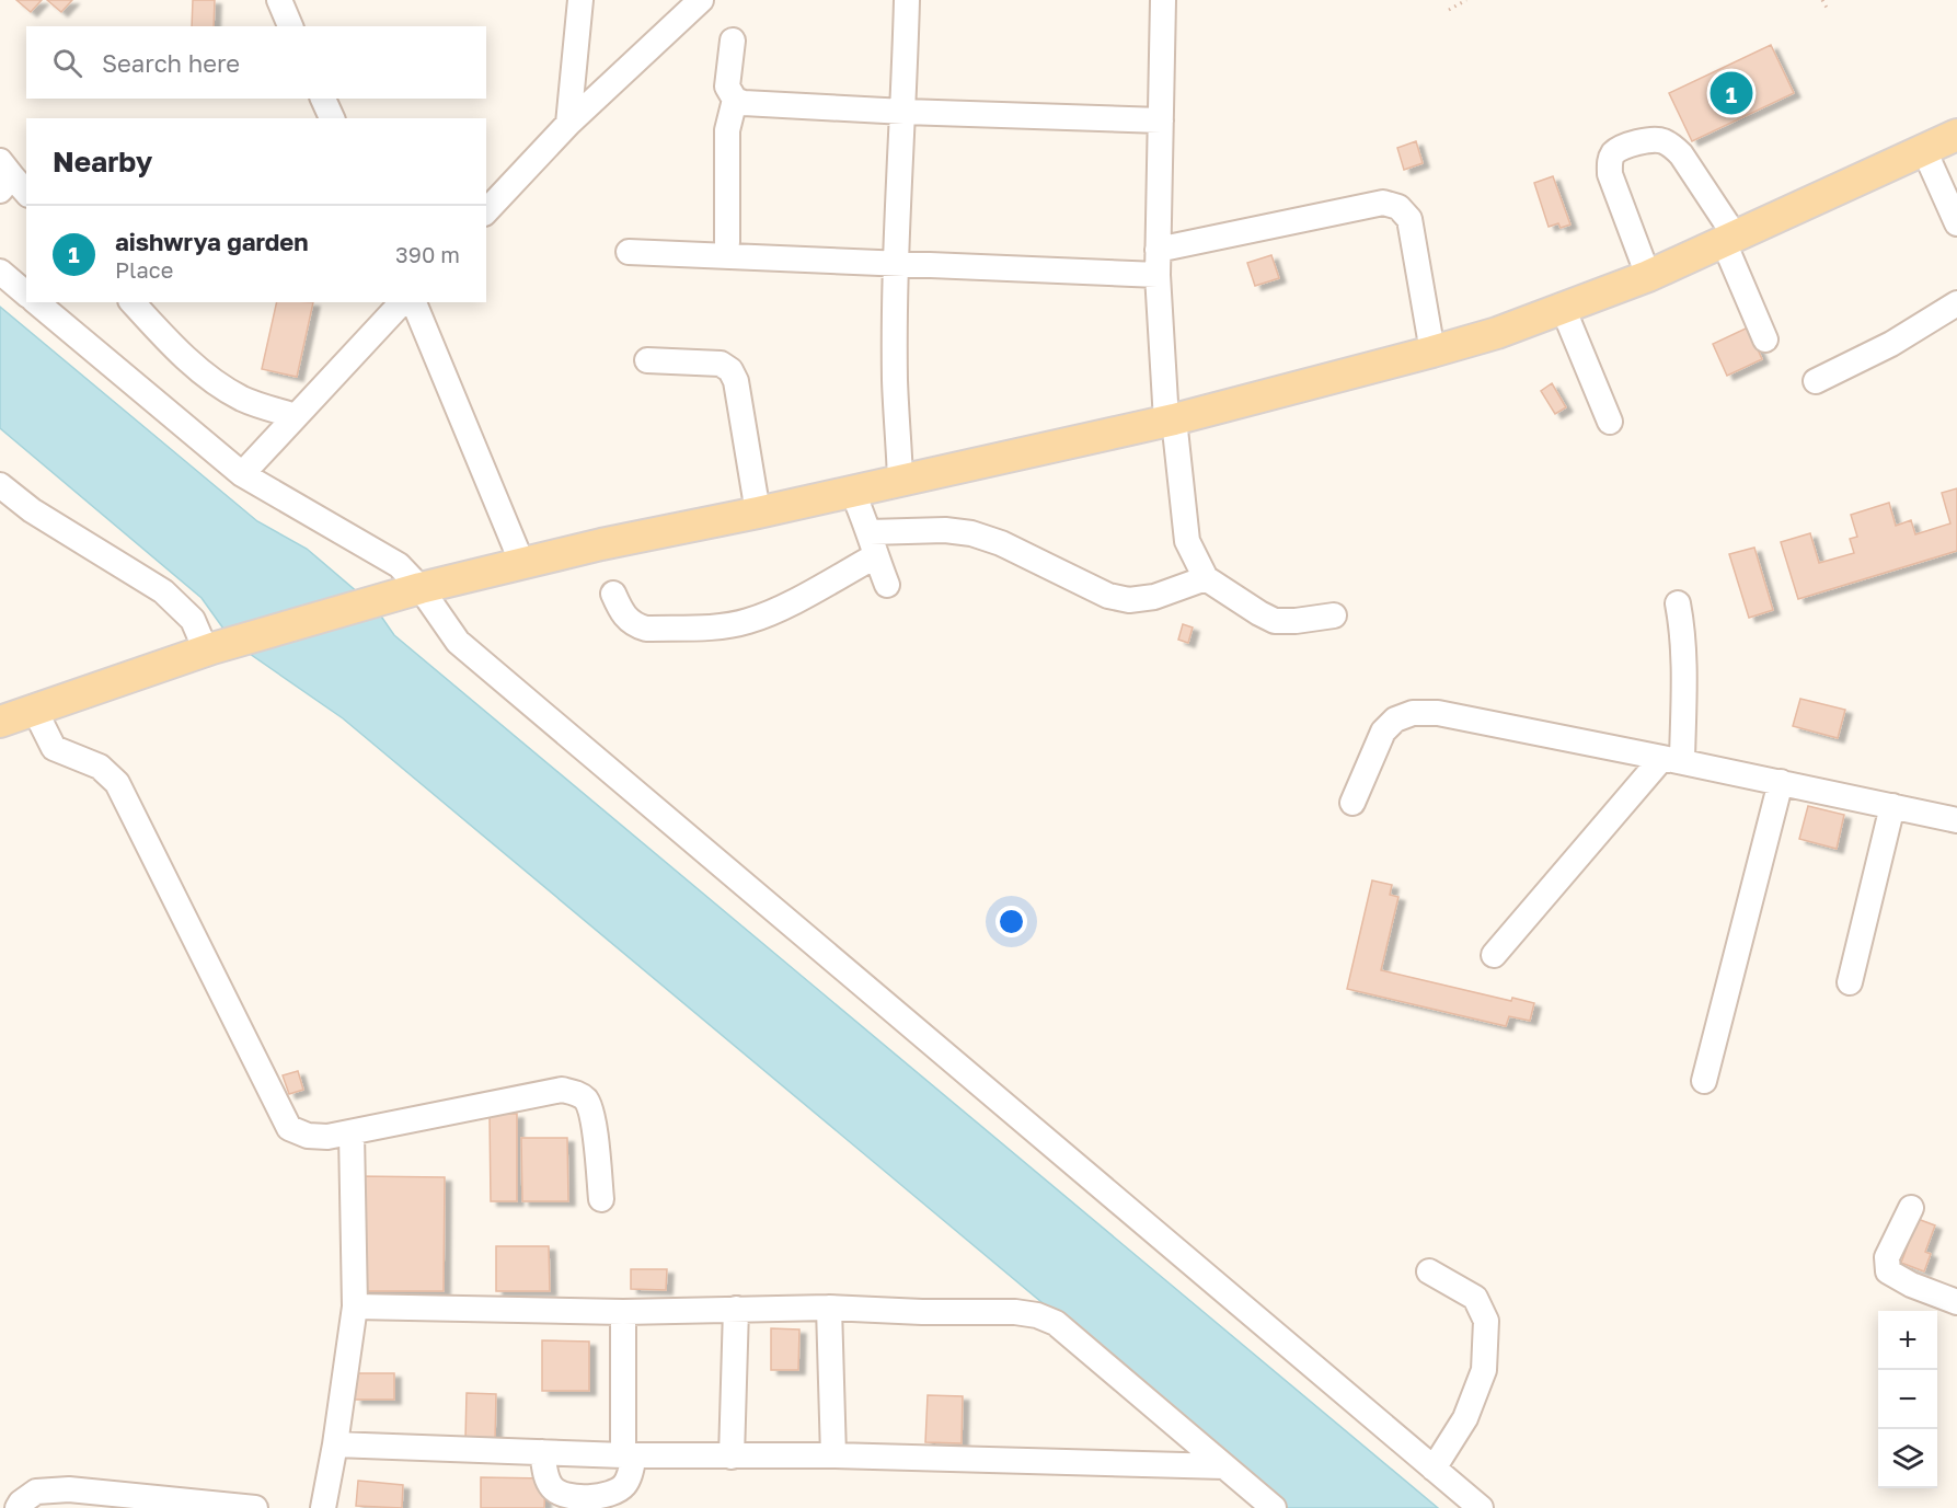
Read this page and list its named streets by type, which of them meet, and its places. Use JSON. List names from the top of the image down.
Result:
{
  "page": {
    "search": "Search here",
    "pins": "1",
    "heading": "Nearby",
    "list": [
      {
        "mark": "1",
        "name": "aishwrya garden",
        "note": "Place",
        "value": "390 m"
      }
    ],
    "map_buttons": ["+", "−"]
  }
}
